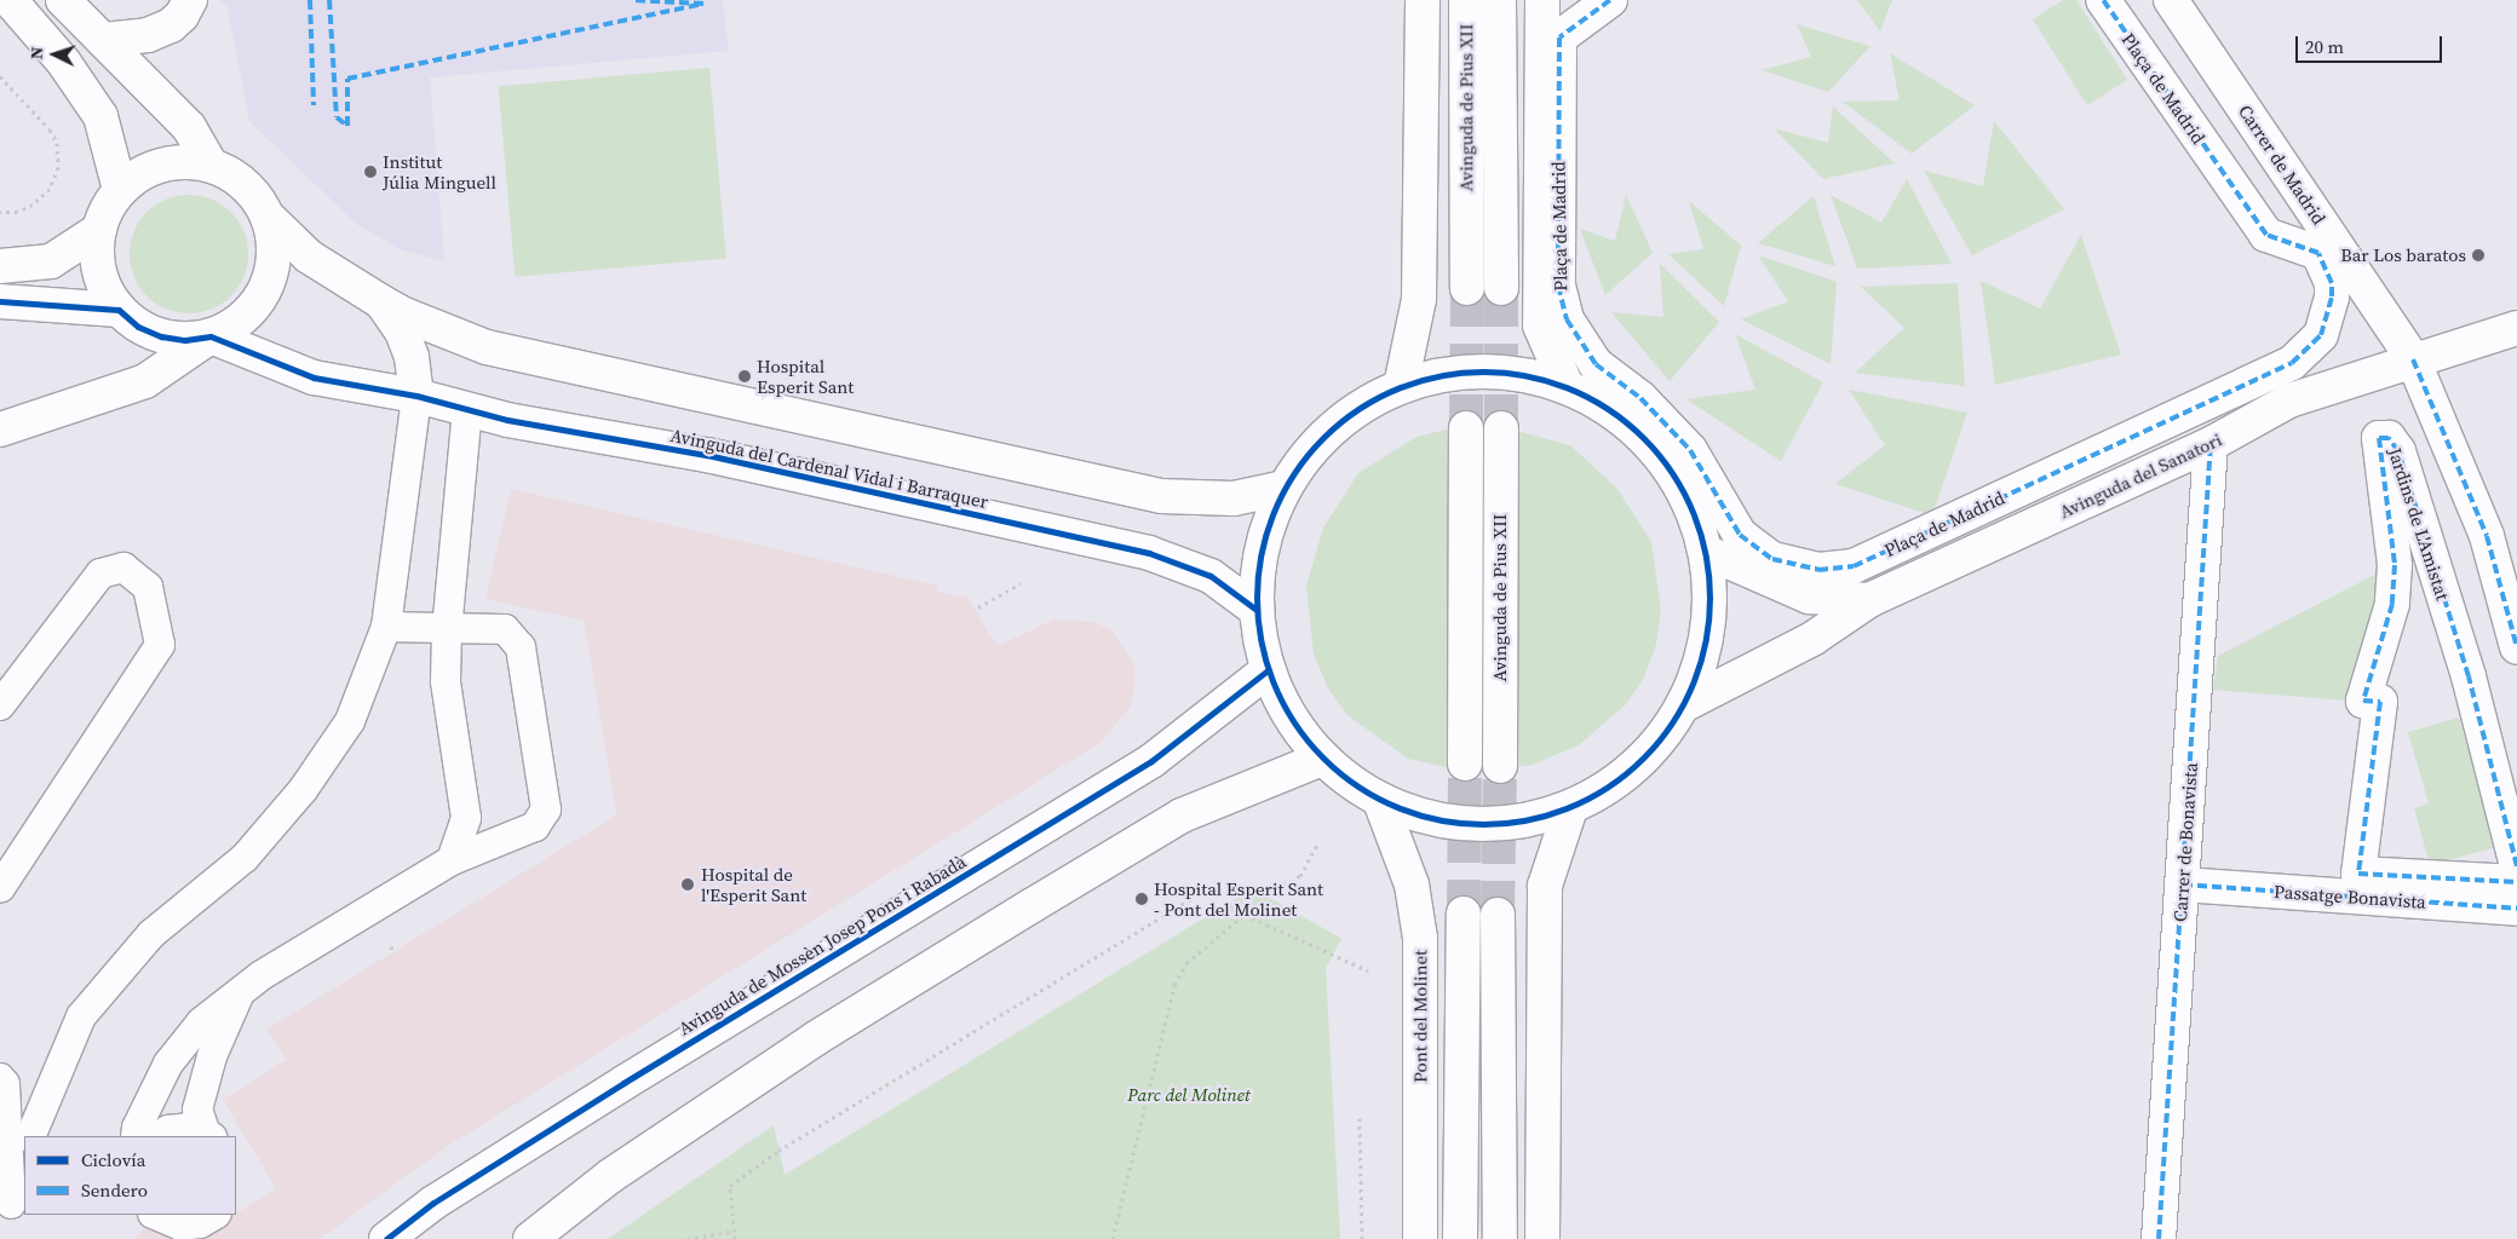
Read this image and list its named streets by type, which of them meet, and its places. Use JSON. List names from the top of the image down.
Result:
{
  "streets": {
    "street": [
      "Plaça de Madrid",
      "Avinguda de Pius XII",
      "Carrer de Madrid",
      "Avinguda del Cardenal Vidal i Barraquer",
      "Avinguda del Sanatori",
      "Jardins de L'Amistat",
      "Carrer de Bonavista",
      "Passatge Bonavista",
      "Avinguda de Mossèn Josep Pons i Rabadà",
      "Pont del Molinet"
    ]
  },
  "crossings": [
    ["Carrer de Madrid", "Avinguda del Sanatori"],
    ["Avinguda del Sanatori", "Carrer de Bonavista"],
    ["Carrer de Bonavista", "Passatge Bonavista"]
  ],
  "parks": ["Parc del Molinet"],
  "places": [
    "Institut Júlia Minguell",
    "Bar Los baratos",
    "Hospital Esperit Sant",
    "Hospital de l'Esperit Sant",
    "Hospital Esperit Sant - Pont del Molinet"
  ],
  "legend": ["Ciclovía", "Sendero"],
  "scale_bar": "20 m",
  "north": "left"
}
